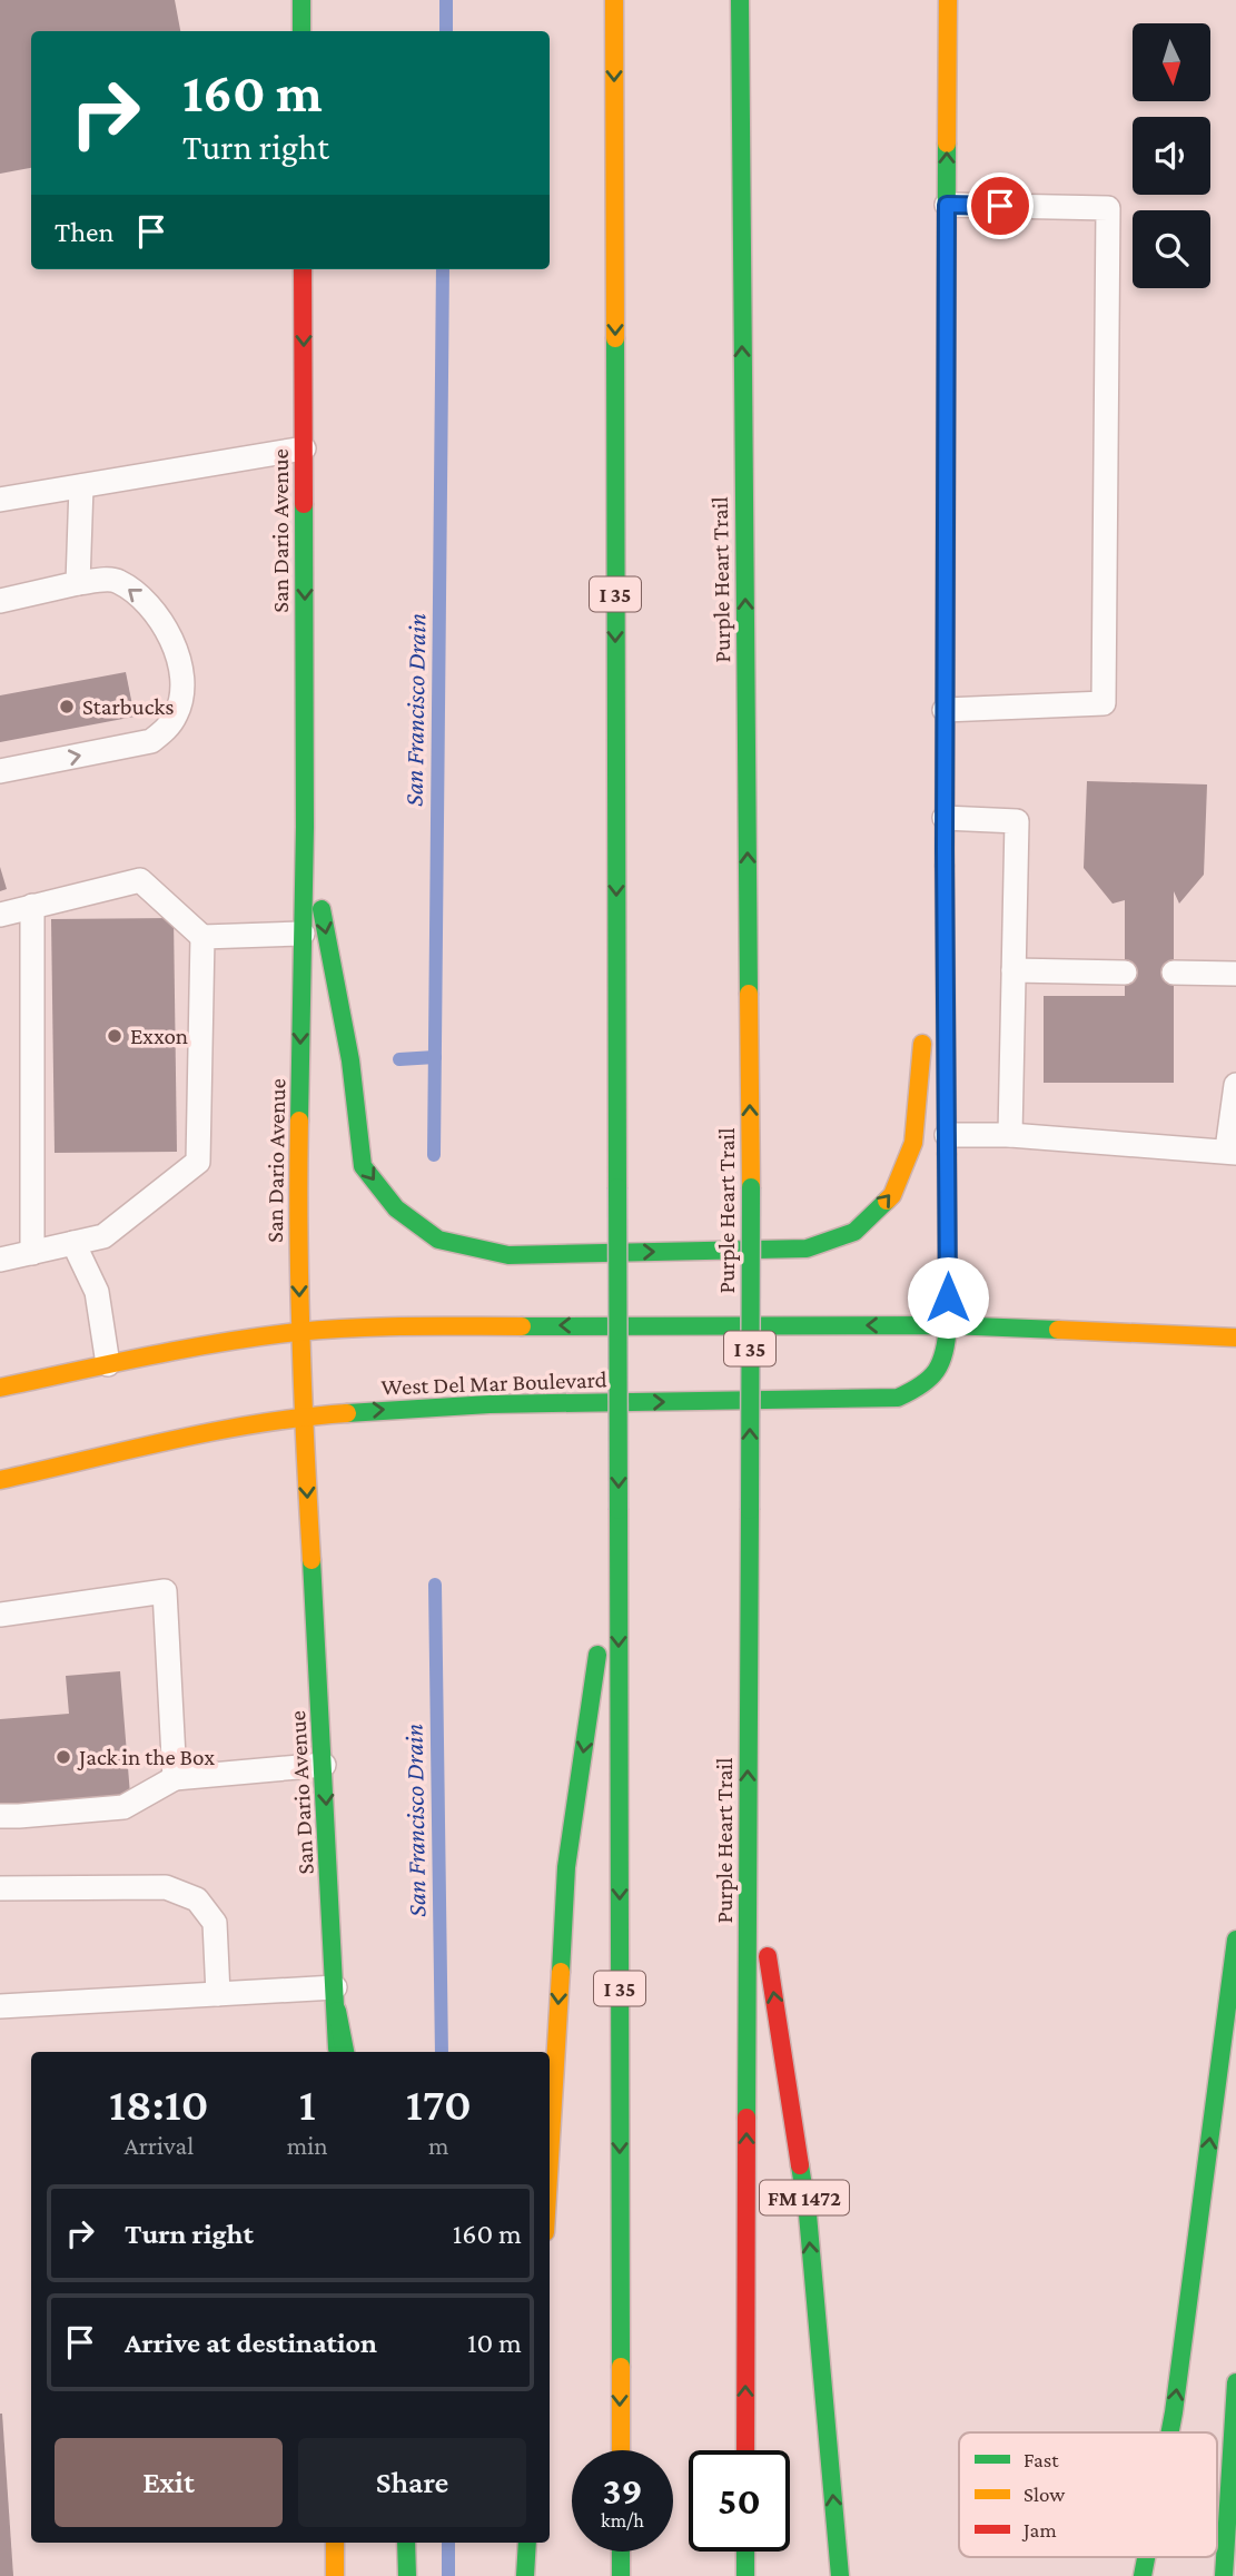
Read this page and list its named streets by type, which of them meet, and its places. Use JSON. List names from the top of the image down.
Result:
{
  "streets": {
    "main road": [
      "San Dario Avenue",
      "Purple Heart Trail",
      "I 35",
      "West Del Mar Boulevard",
      "FM 1472"
    ]
  },
  "crossings": [
    ["San Dario Avenue", "West Del Mar Boulevard"],
    ["Purple Heart Trail", "FM 1472"]
  ],
  "one_way": ["San Dario Avenue"],
  "water": ["San Francisco Drain"],
  "places": ["Starbucks", "Exxon", "Jack in the Box"],
  "legend": ["Fast", "Slow", "Jam"],
  "north": "bottom",
  "page": {
    "turn": ["160 m", "Turn right"],
    "then": "Then",
    "eta": [
      "18:10",
      "Arrival",
      "1",
      "min",
      "170",
      "m"
    ],
    "list": [
      {
        "name": "Turn right",
        "value": "160 m"
      },
      {
        "name": "Arrive at destination",
        "value": "10 m"
      }
    ],
    "buttons": ["Exit", "Share"],
    "speed": "39 km/h",
    "limit": "50"
  }
}
